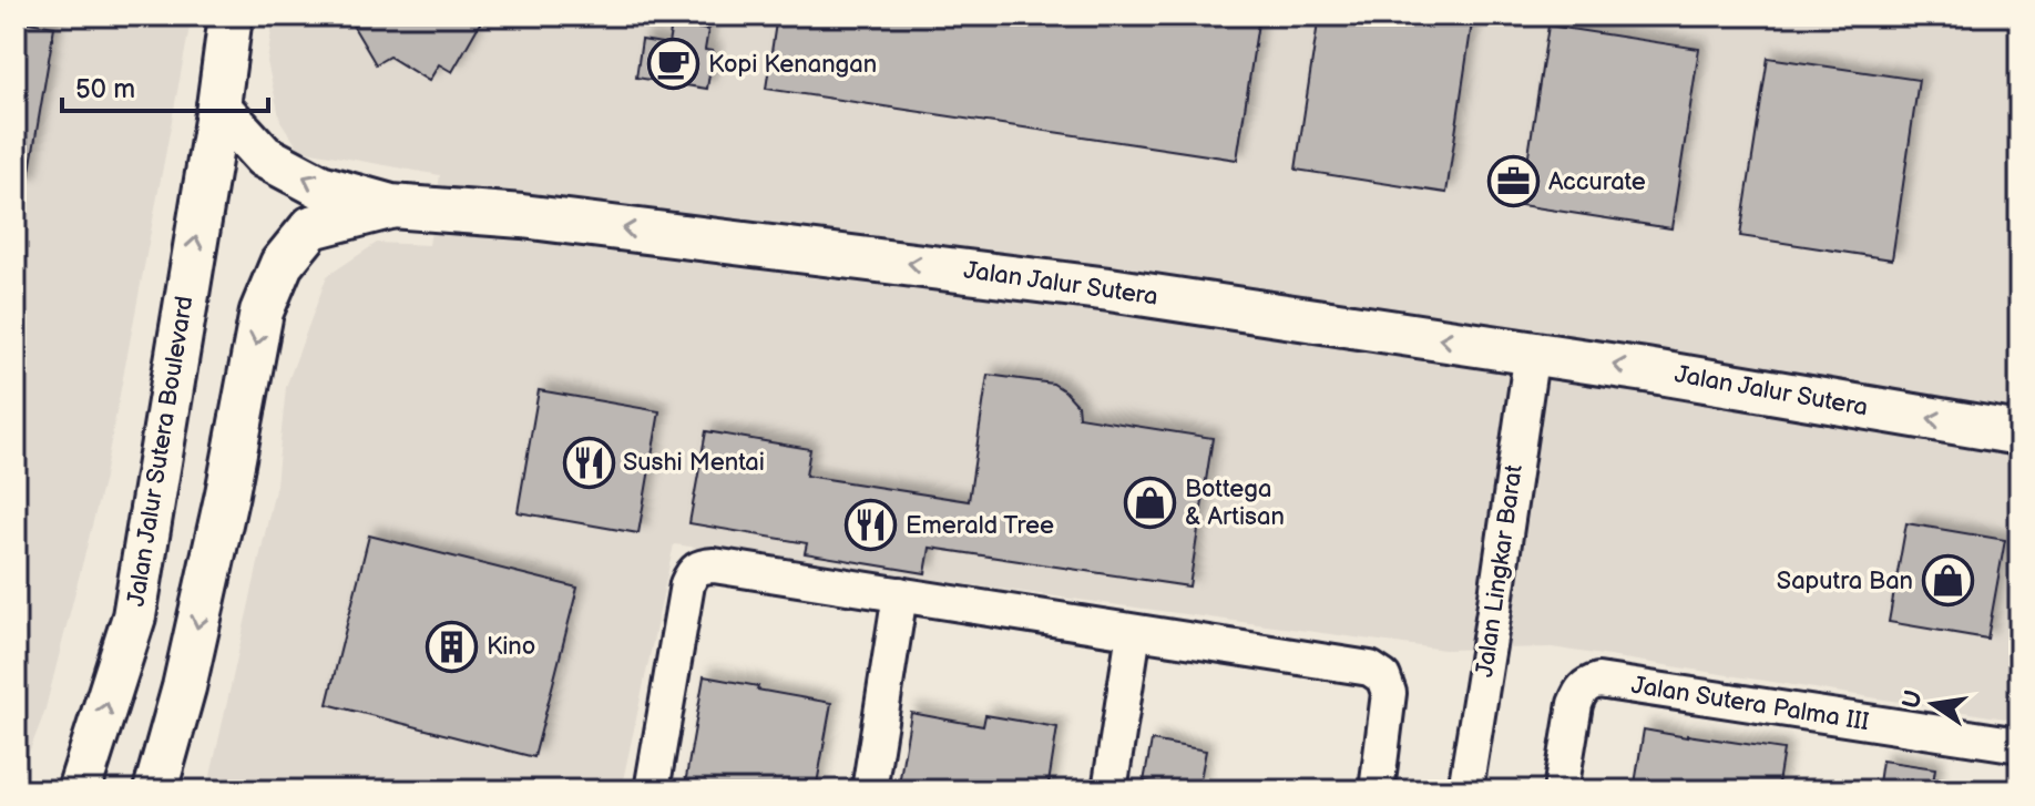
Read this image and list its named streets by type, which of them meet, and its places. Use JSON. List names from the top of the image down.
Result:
{
  "streets": {
    "main road": ["Jalan Jalur Sutera", "Jalan Jalur Sutera Boulevard"],
    "street": ["Jalan Lingkar Barat", "Jalan Sutera Palma III"]
  },
  "crossings": [
    ["Jalan Jalur Sutera", "Jalan Jalur Sutera Boulevard"],
    ["Jalan Jalur Sutera", "Jalan Lingkar Barat"]
  ],
  "one_way": ["Jalan Jalur Sutera"],
  "places": {
    "cafe": ["Kopi Kenangan"],
    "office": ["Accurate"],
    "restaurant": ["Sushi Mentai", "Emerald Tree"],
    "shop": ["Bottega & Artisan", "Saputra Ban"],
    "building": ["Kino"]
  },
  "scale_bar": "50 m",
  "north": "left"
}
